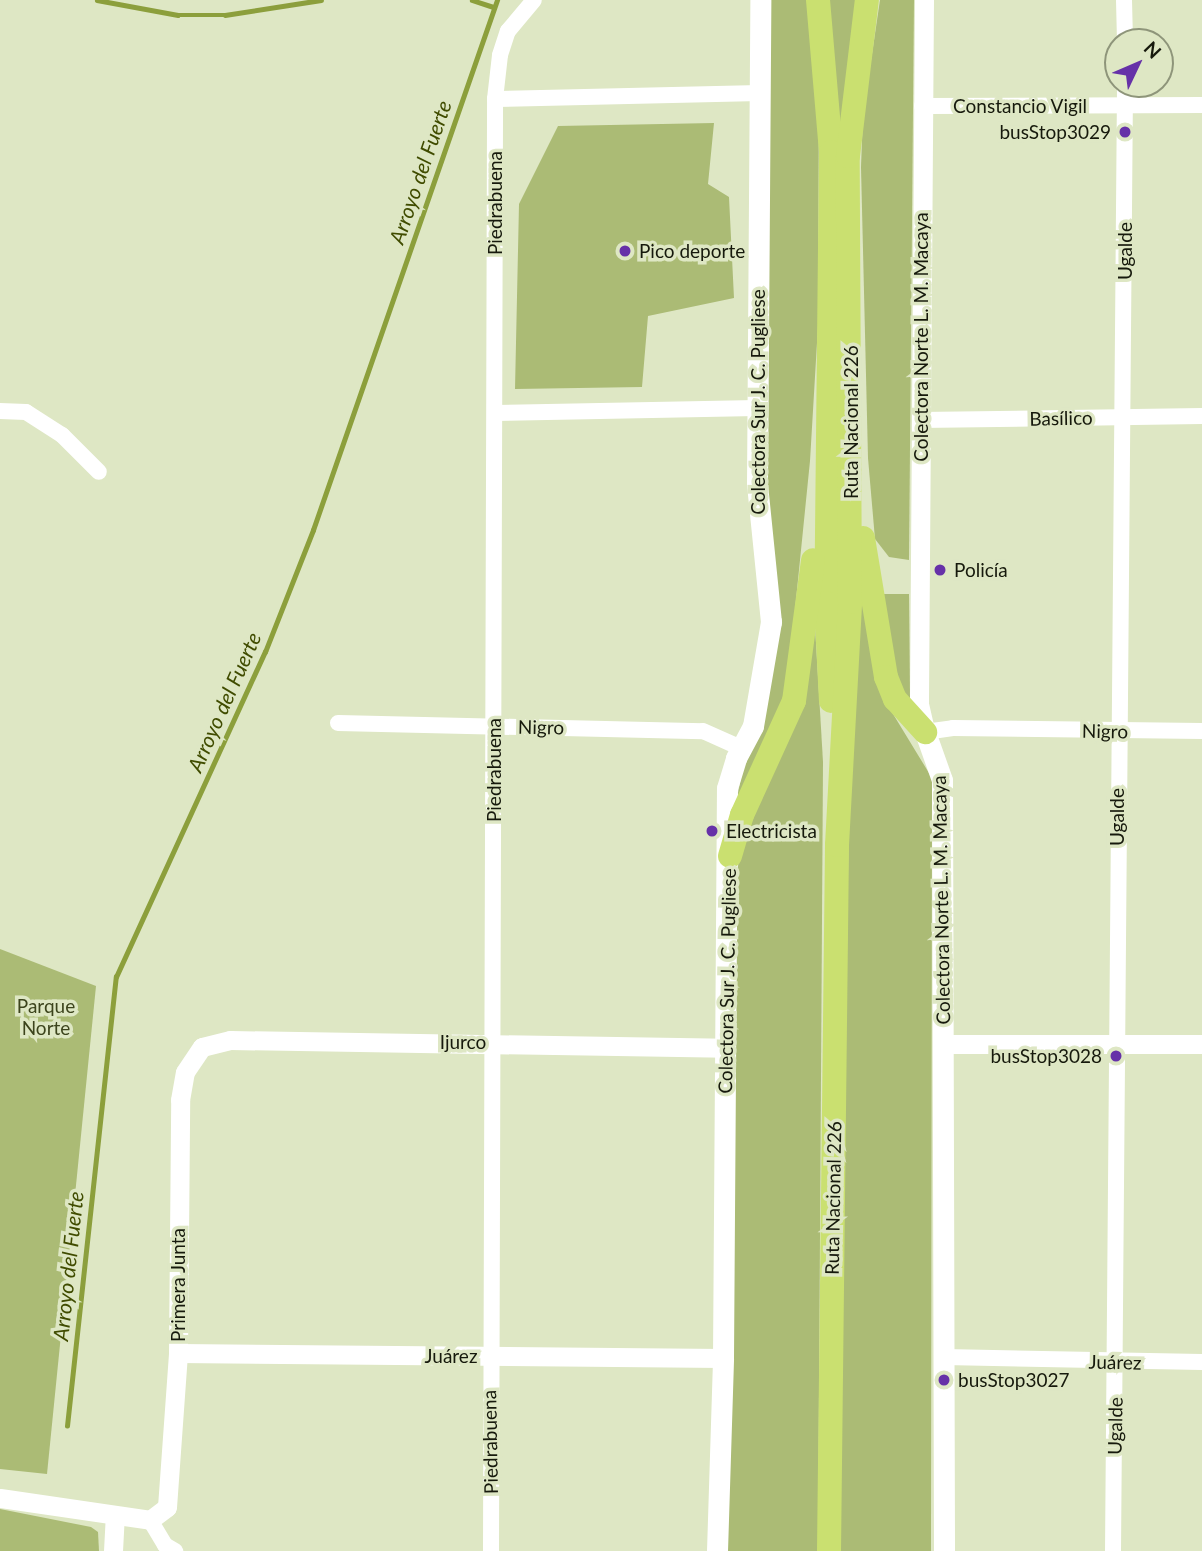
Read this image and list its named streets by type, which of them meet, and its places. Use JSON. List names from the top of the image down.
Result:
{
  "streets": {
    "highway": ["Ruta Nacional 226"],
    "main road": ["Colectora Norte L. M. Macaya", "Colectora Sur J. C. Pugliese"],
    "street": [
      "Constancio Vigil",
      "Piedrabuena",
      "Ugalde",
      "Basílico",
      "Nigro",
      "Ijurco",
      "Primera Junta",
      "Juárez"
    ]
  },
  "crossings": [
    ["Constancio Vigil", "Ugalde"],
    ["Constancio Vigil", "Colectora Norte L. M. Macaya"],
    ["Piedrabuena", "Nigro"],
    ["Piedrabuena", "Ijurco"],
    ["Piedrabuena", "Juárez"],
    ["Ugalde", "Basílico"],
    ["Ugalde", "Nigro"],
    ["Ugalde", "Juárez"],
    ["Colectora Norte L. M. Macaya", "Basílico"],
    ["Colectora Norte L. M. Macaya", "Nigro"],
    ["Colectora Norte L. M. Macaya", "Juárez"],
    ["Colectora Sur J. C. Pugliese", "Nigro"],
    ["Colectora Sur J. C. Pugliese", "Ijurco"],
    ["Colectora Sur J. C. Pugliese", "Juárez"],
    ["Ijurco", "Primera Junta"],
    ["Primera Junta", "Juárez"]
  ],
  "water": ["Arroyo del Fuerte"],
  "parks": ["Parque Norte"],
  "places": [
    "busStop3029",
    "Pico deporte",
    "Policía",
    "Electricista",
    "busStop3028",
    "busStop3027"
  ],
  "north": "top right"
}
